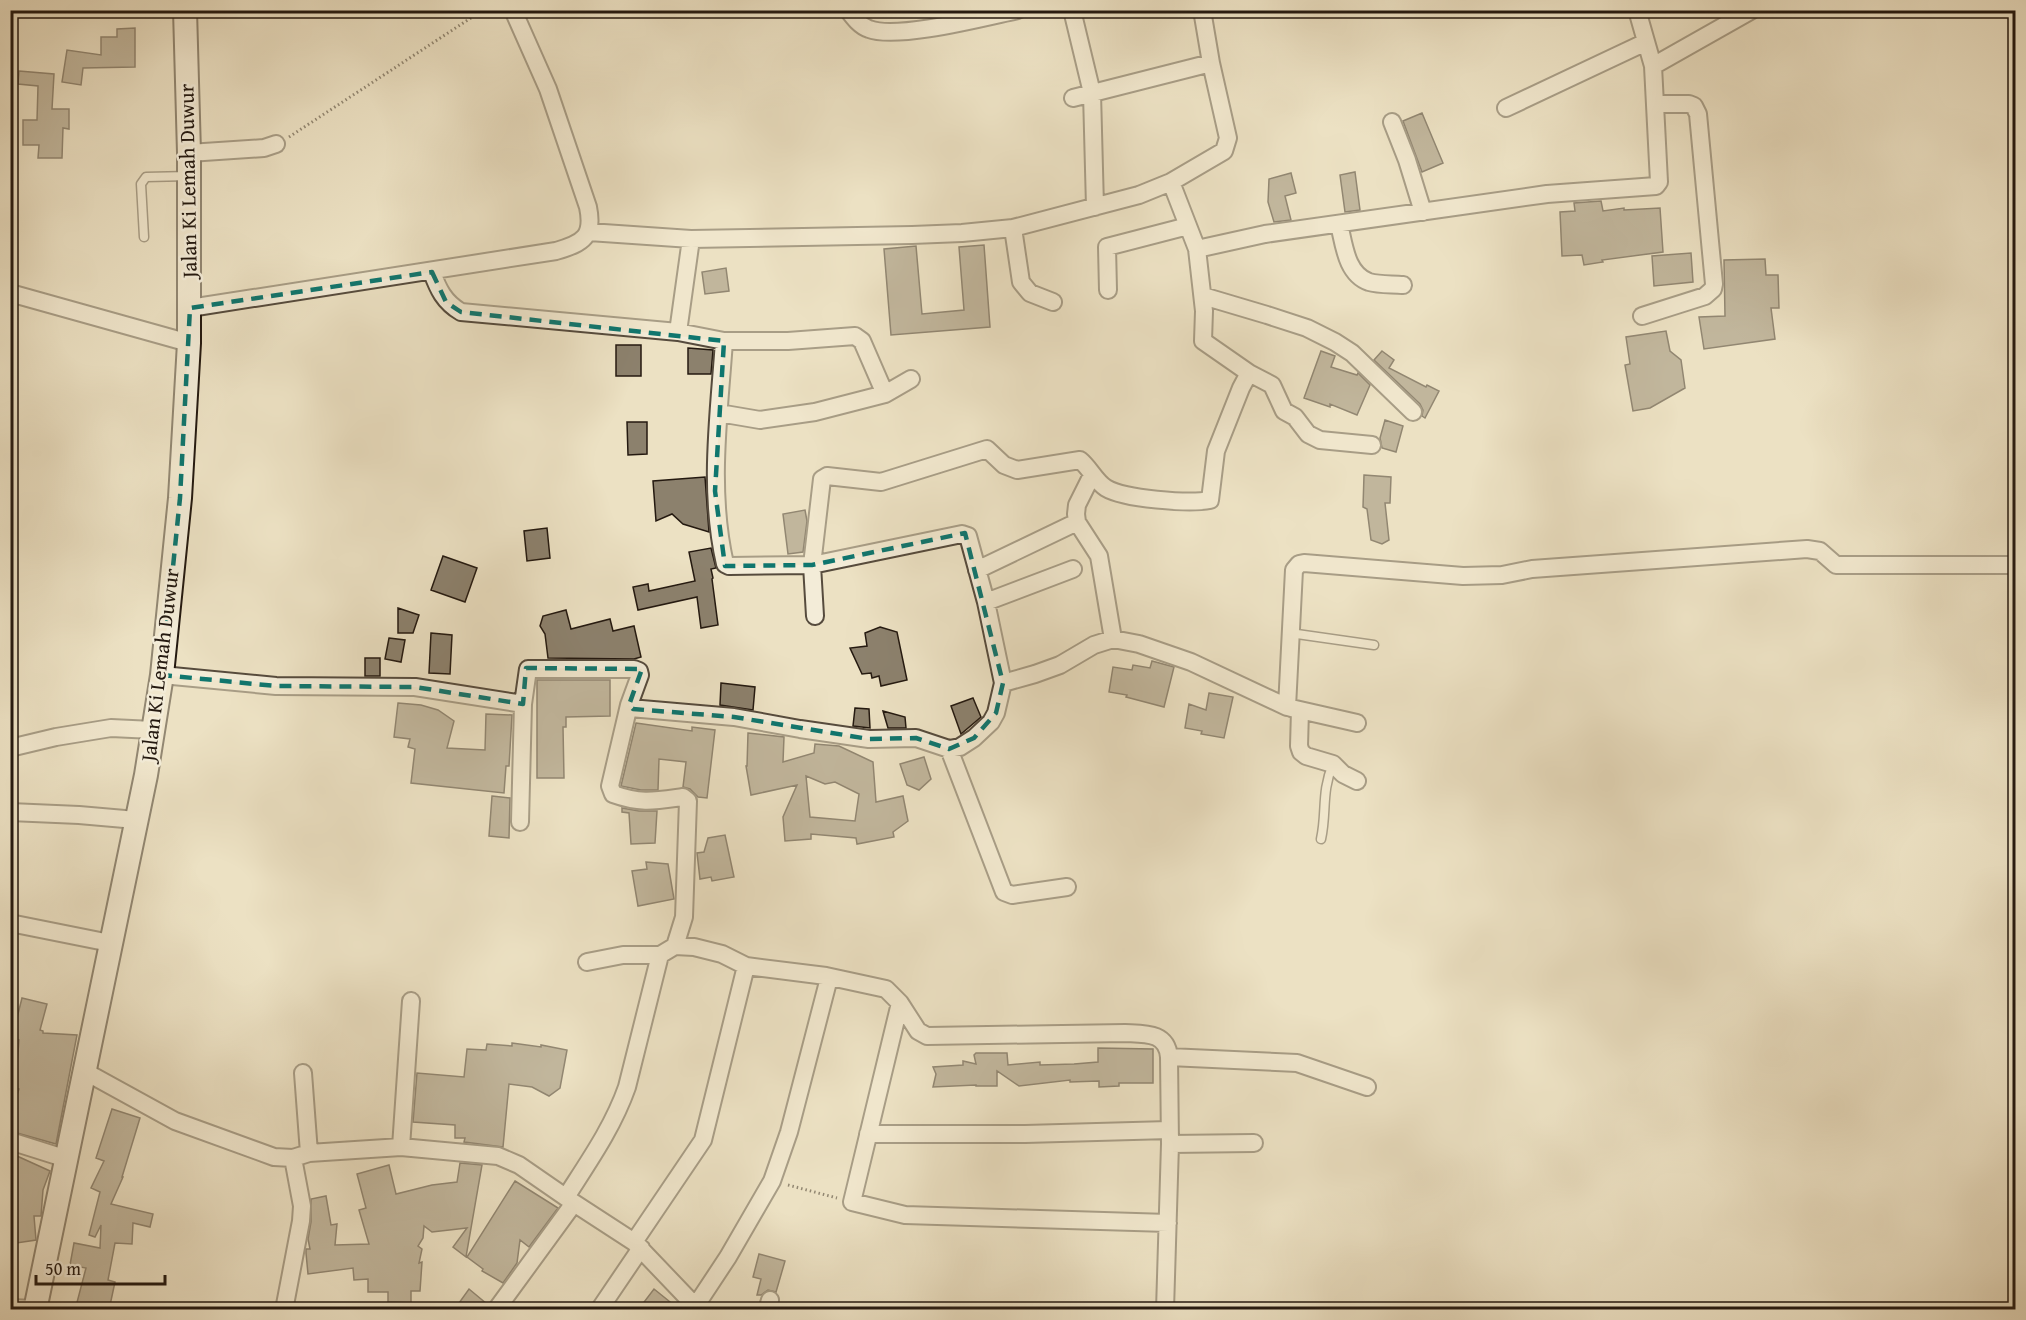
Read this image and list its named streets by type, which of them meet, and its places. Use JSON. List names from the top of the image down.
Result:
{
  "streets": {
    "main road": ["Jalan Ki Lemah Duwur"]
  },
  "scale_bar": "50 m"
}
